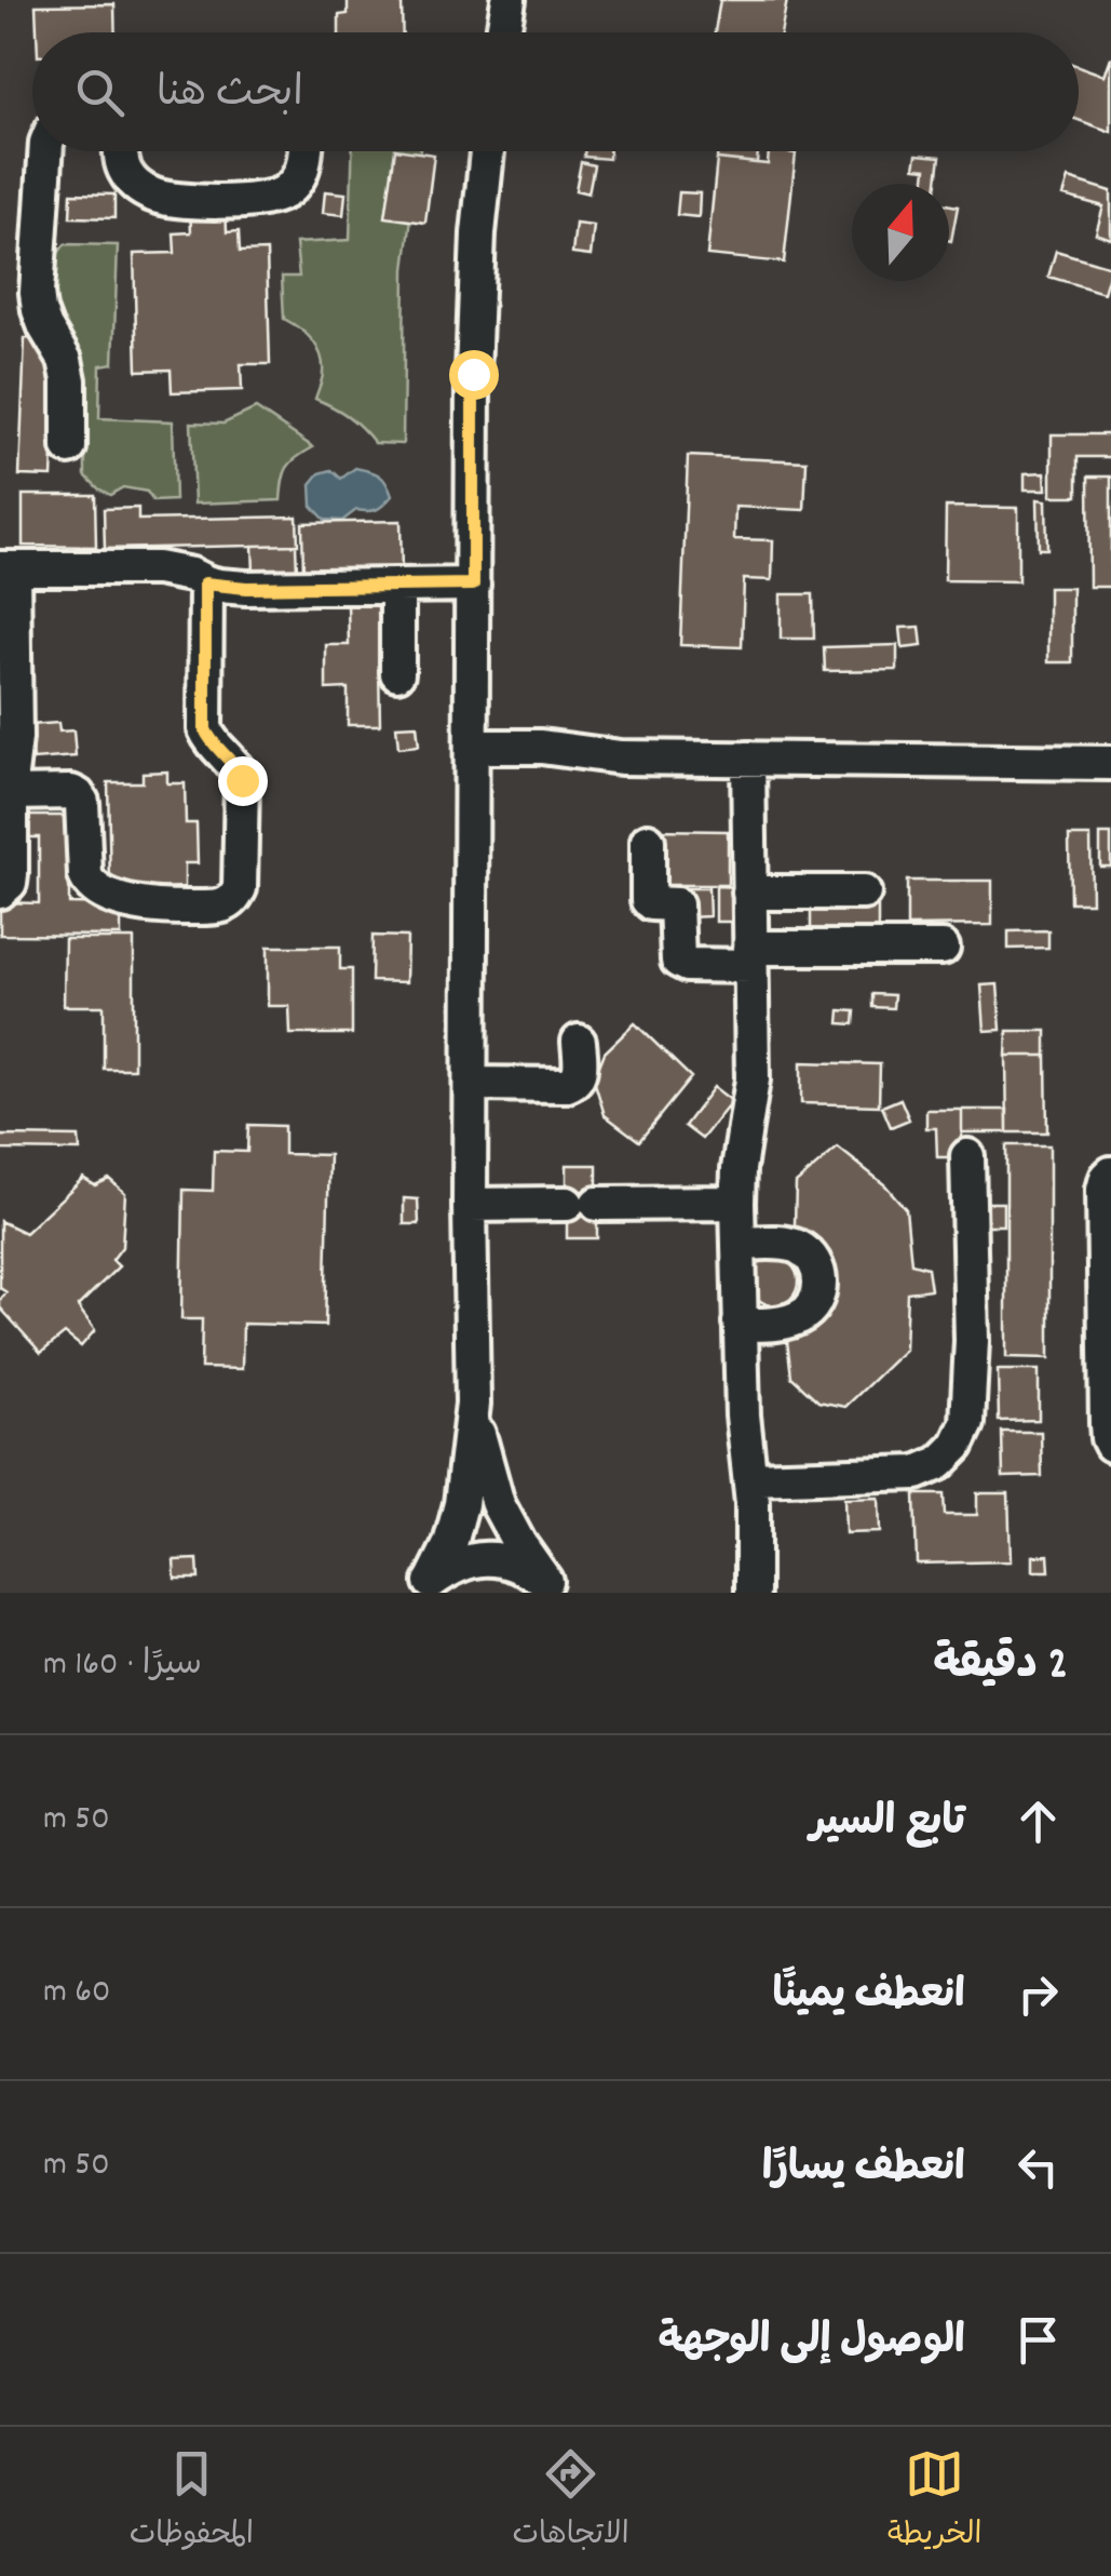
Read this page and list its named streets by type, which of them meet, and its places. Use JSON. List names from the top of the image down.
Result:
{
  "north": "top",
  "page": {
    "search": "ابحث هنا",
    "heading": ["2 دقيقة", "سيرًا · 160 m"],
    "list": [
      ["تابع السير", "50 m"],
      ["انعطف يمينًا", "60 m"],
      ["انعطف يسارًا", "50 m"],
      "الوصول إلى الوجهة"
    ],
    "nav": ["الخريطة", "الاتجاهات", "المحفوظات"]
  }
}
